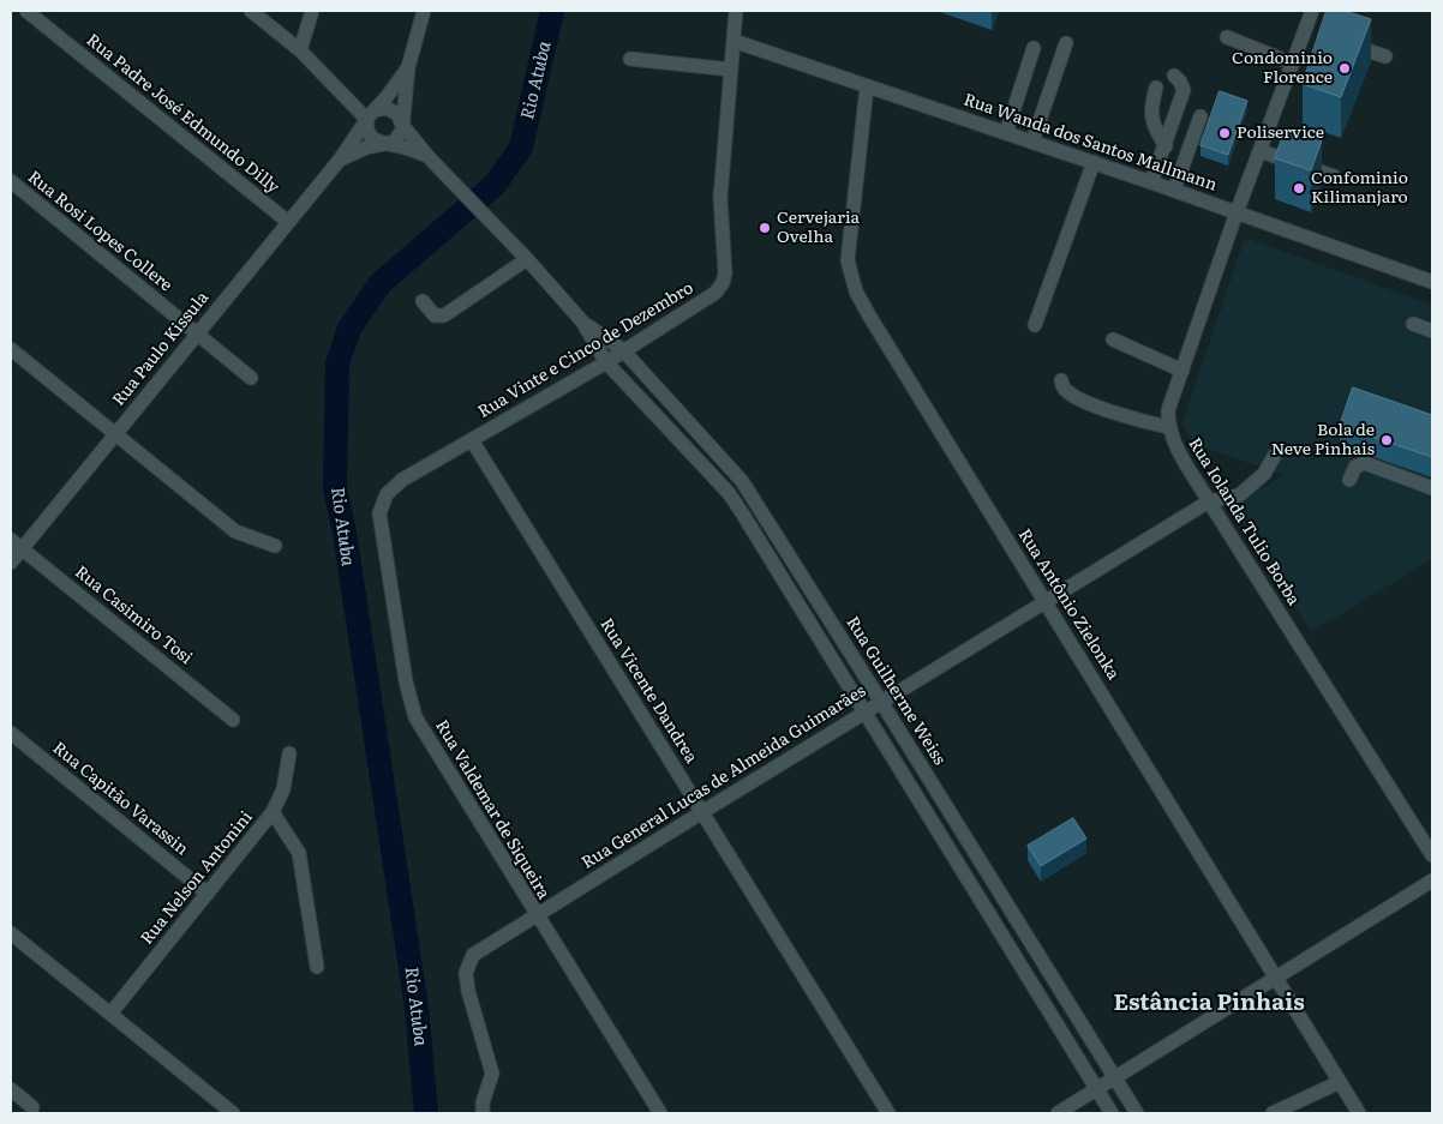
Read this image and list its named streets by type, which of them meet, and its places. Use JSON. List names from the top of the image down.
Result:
{
  "streets": {
    "street": [
      "Rua Padre José Edmundo Dilly",
      "Rua Wanda dos Santos Mallmann",
      "Rua Rosi Lopes Collere",
      "Rua Paulo Kissula",
      "Rua Vinte e Cinco de Dezembro",
      "Rua Iolanda Tulio Borba",
      "Rua Antônio Zielonka",
      "Rua Casimiro Tosi",
      "Rua Vicente Dandrea",
      "Rua Guilherme Weiss",
      "Rua General Lucas de Almeida Guimarães",
      "Rua Capitão Varassin",
      "Rua Valdemar de Siqueira",
      "Rua Nelson Antonini"
    ]
  },
  "crossings": [
    ["Rua Padre José Edmundo Dilly", "Rua Paulo Kissula"],
    ["Rua Wanda dos Santos Mallmann", "Rua Vinte e Cinco de Dezembro"],
    ["Rua Wanda dos Santos Mallmann", "Rua Iolanda Tulio Borba"],
    ["Rua Wanda dos Santos Mallmann", "Rua Antônio Zielonka"],
    ["Rua Rosi Lopes Collere", "Rua Paulo Kissula"],
    ["Rua Paulo Kissula", "Rua Casimiro Tosi"],
    ["Rua Paulo Kissula", "Rua Guilherme Weiss"],
    ["Rua Vinte e Cinco de Dezembro", "Rua Vicente Dandrea"],
    ["Rua Vinte e Cinco de Dezembro", "Rua Guilherme Weiss"],
    ["Rua Vinte e Cinco de Dezembro", "Rua Valdemar de Siqueira"],
    ["Rua Iolanda Tulio Borba", "Rua General Lucas de Almeida Guimarães"],
    ["Rua Antônio Zielonka", "Rua General Lucas de Almeida Guimarães"],
    ["Rua Vicente Dandrea", "Rua General Lucas de Almeida Guimarães"],
    ["Rua Guilherme Weiss", "Rua General Lucas de Almeida Guimarães"],
    ["Rua General Lucas de Almeida Guimarães", "Rua Valdemar de Siqueira"],
    ["Rua Capitão Varassin", "Rua Nelson Antonini"]
  ],
  "districts": ["Estância Pinhais"],
  "water": ["Rio Atuba"],
  "places": [
    "Condominio Florence",
    "Poliservice",
    "Confominio Kilimanjaro",
    "Cervejaria Ovelha",
    "Bola de Neve Pinhais"
  ]
}
